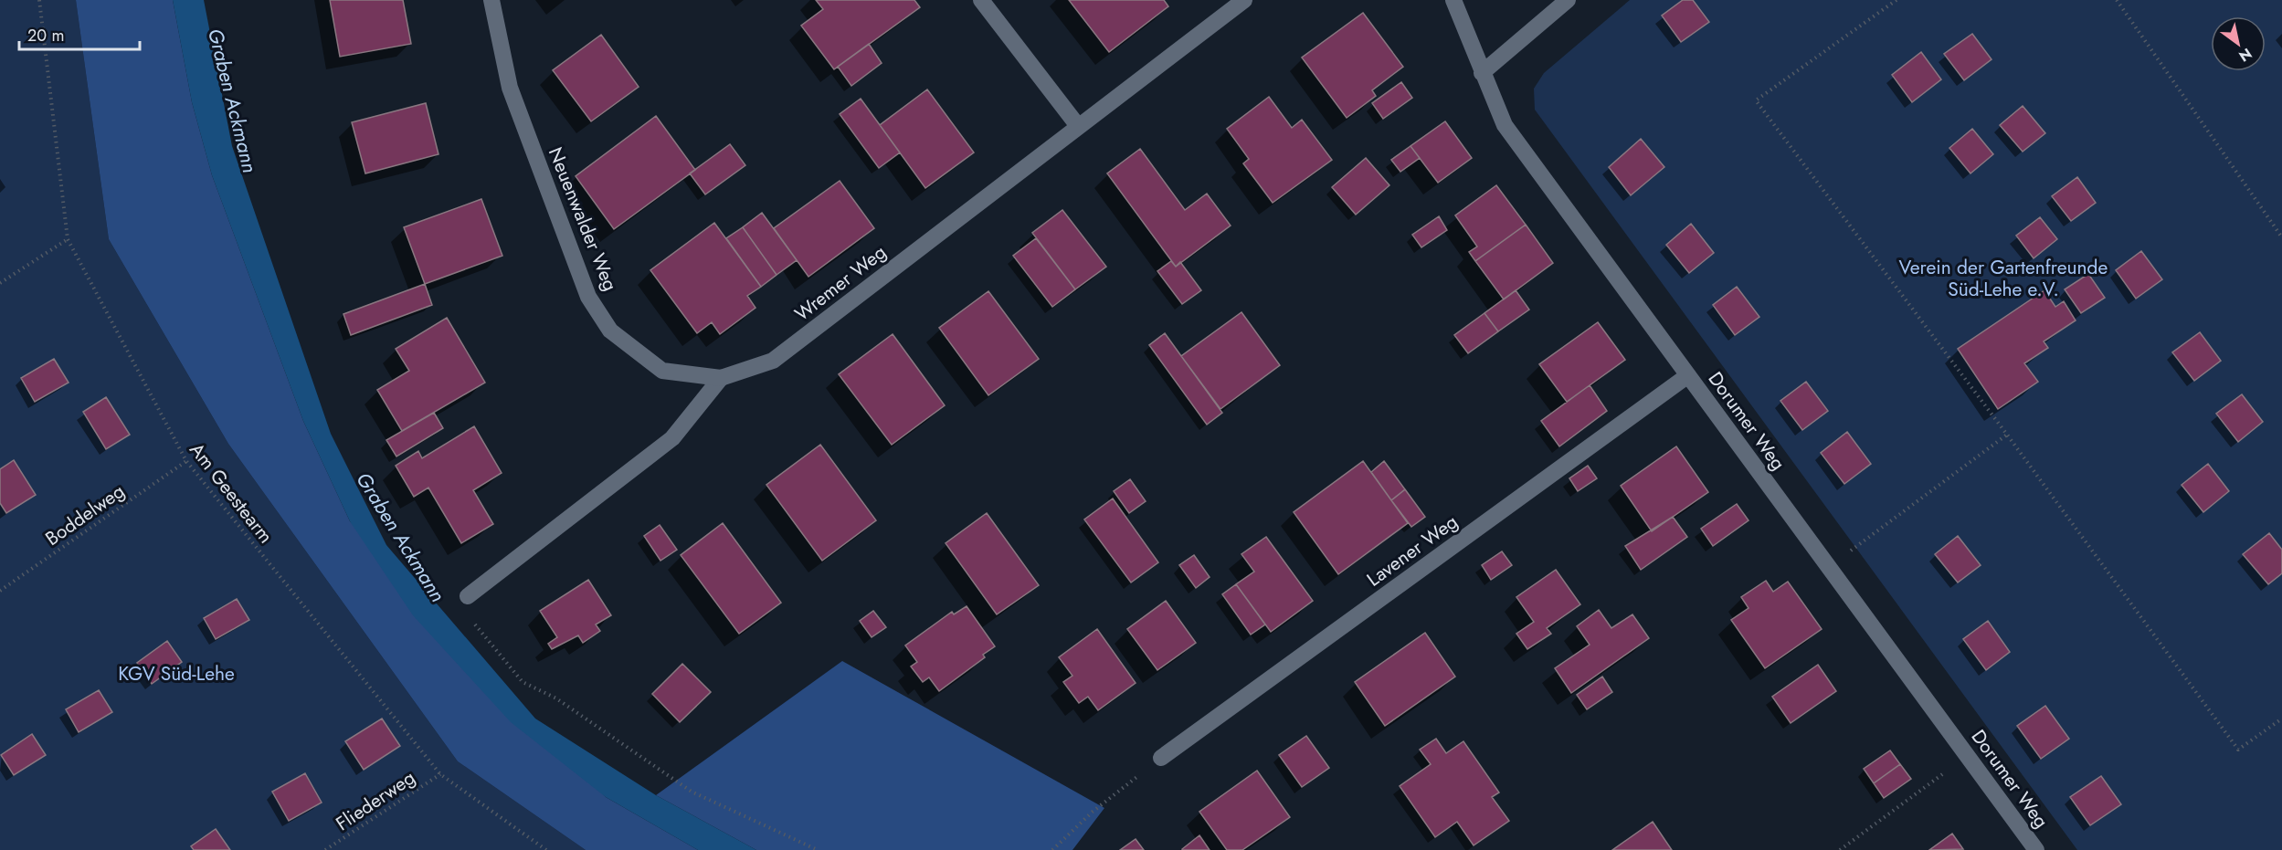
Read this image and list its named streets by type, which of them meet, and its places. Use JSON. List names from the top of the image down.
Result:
{
  "streets": {
    "street": [
      "Neuenwalder Weg",
      "Wremer Weg",
      "Dorumer Weg",
      "Lavener Weg"
    ],
    "path": ["Am Geestearm", "Boddelweg", "Fliederweg"]
  },
  "crossings": [
    ["Neuenwalder Weg", "Wremer Weg"],
    ["Dorumer Weg", "Lavener Weg"],
    ["Am Geestearm", "Boddelweg"],
    ["Am Geestearm", "Fliederweg"]
  ],
  "water": ["Graben Ackmann"],
  "parks": ["Verein der Gartenfreunde Süd-Lehe e.V.", "KGV Süd-Lehe"],
  "scale_bar": "20 m",
  "north": "bottom right"
}
